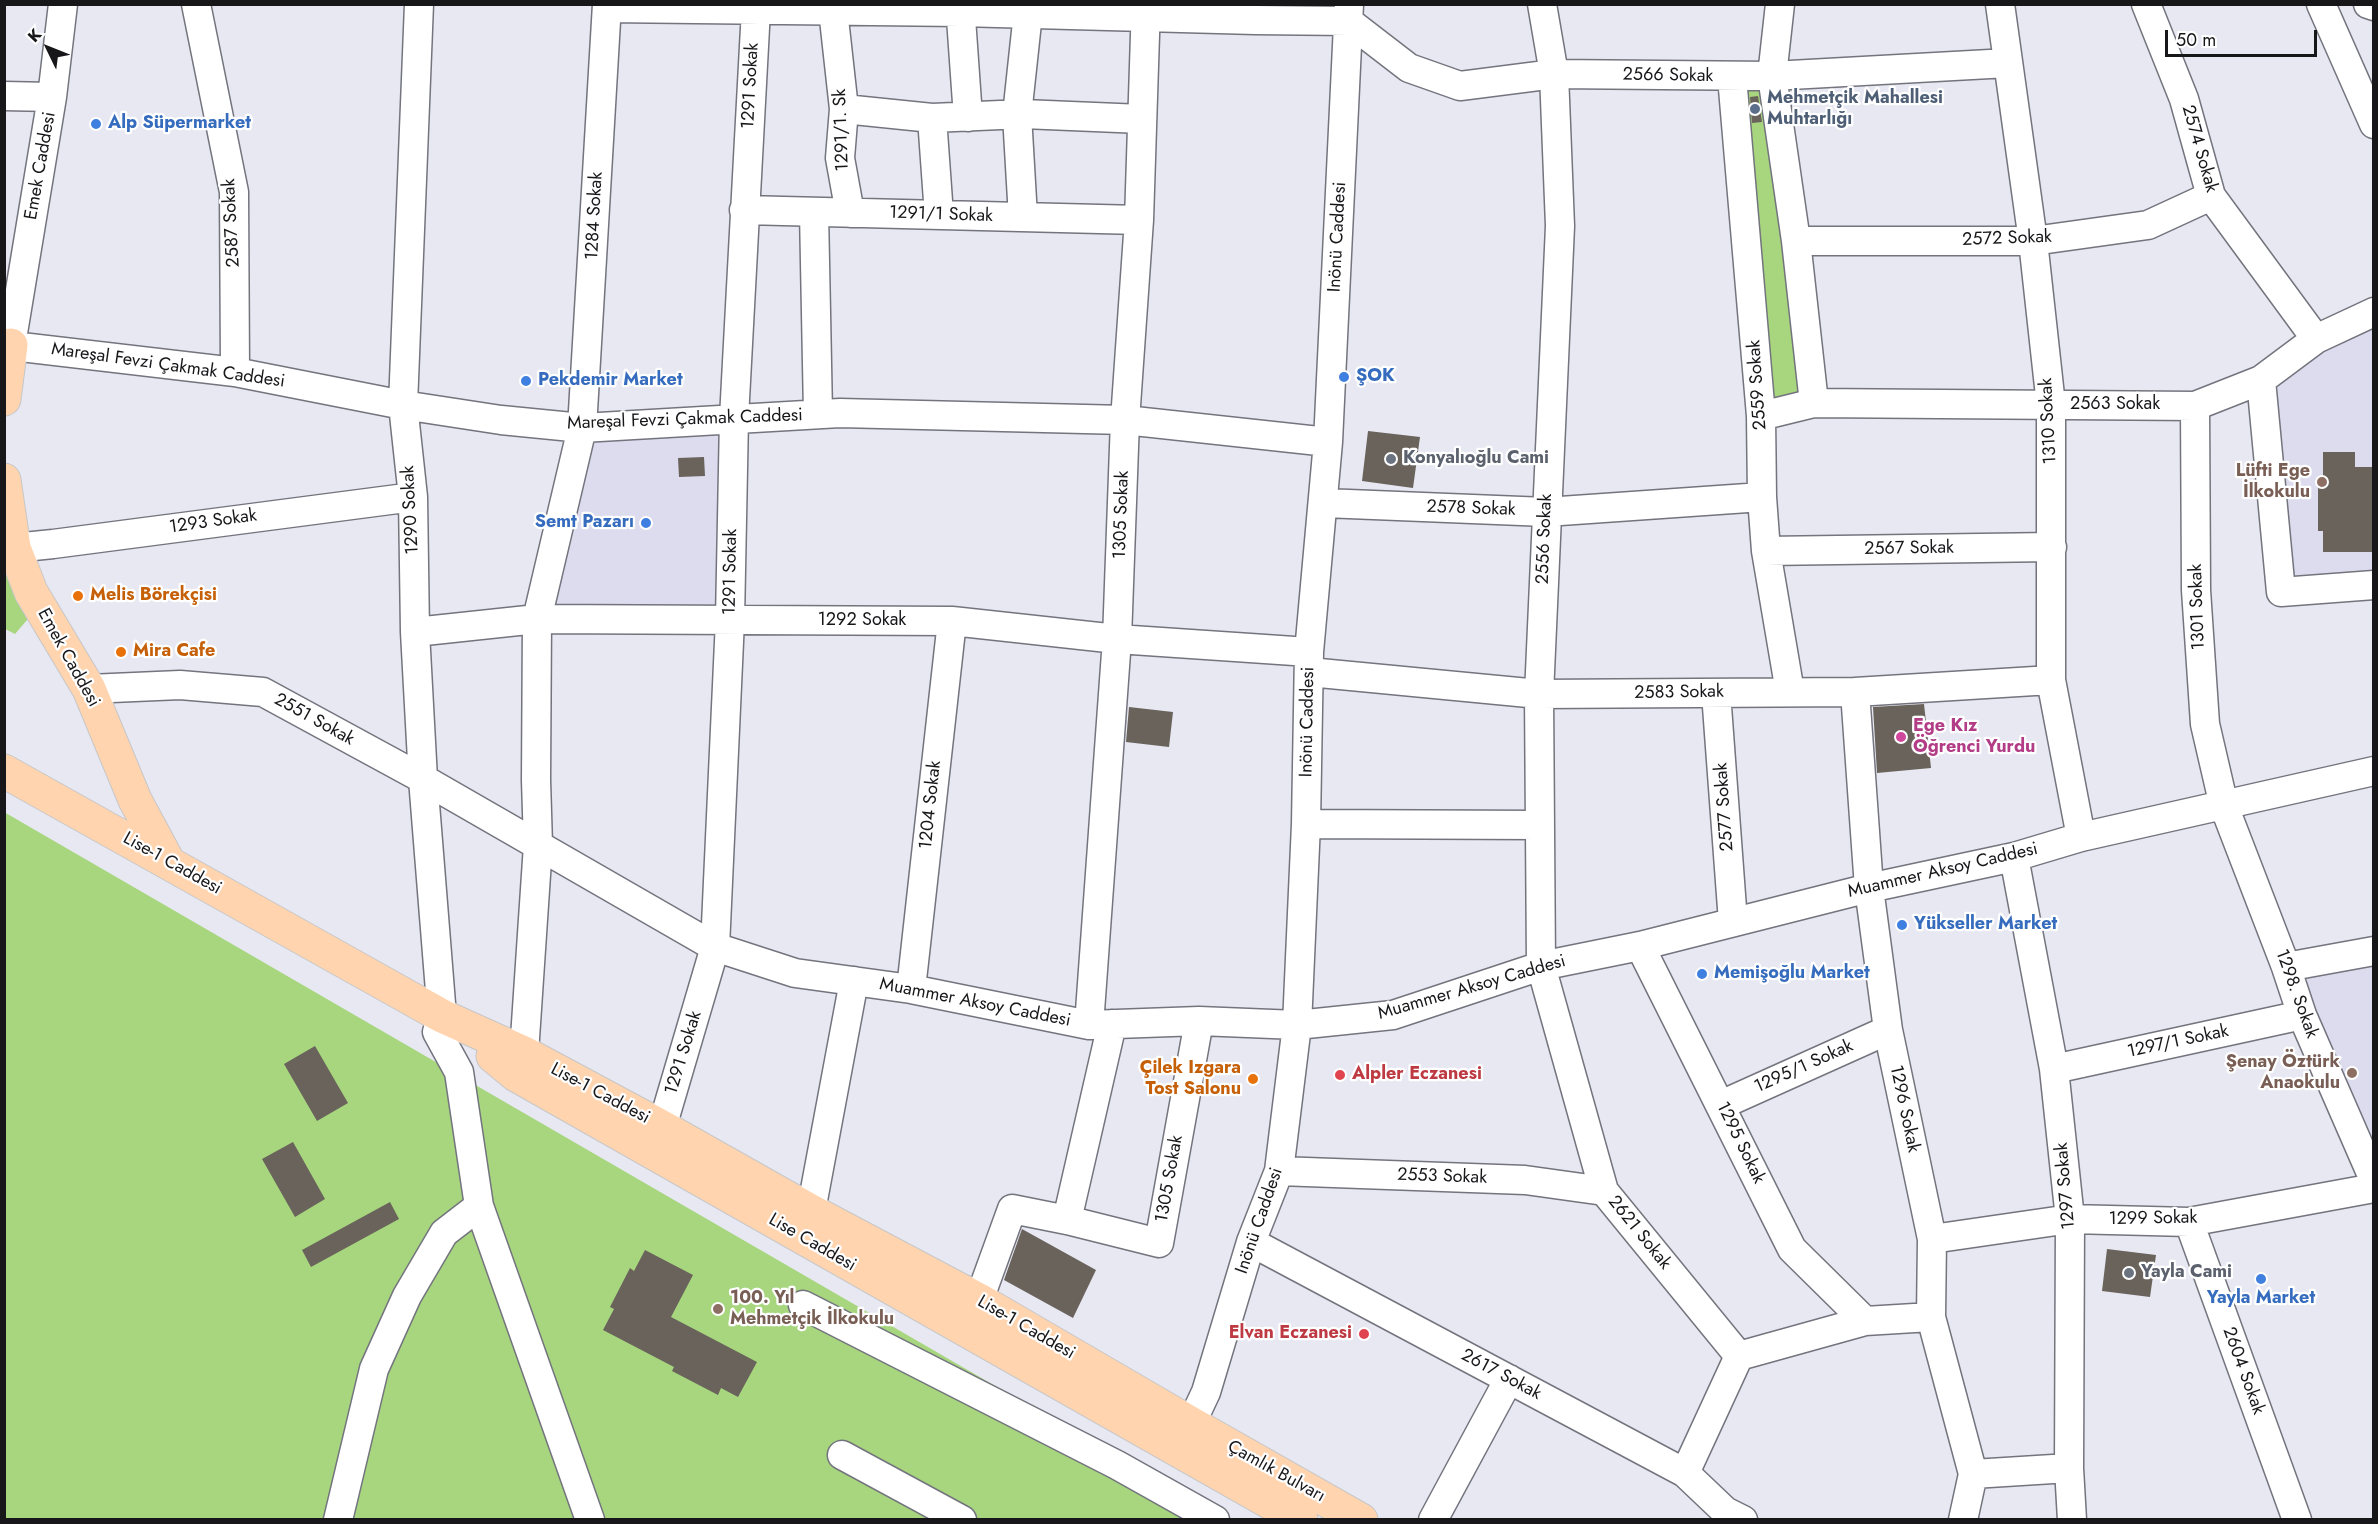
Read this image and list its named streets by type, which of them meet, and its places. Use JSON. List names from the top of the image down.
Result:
{
  "streets": {
    "main road": [
      "Emek Caddesi",
      "Lise-1 Caddesi",
      "Lise Caddesi",
      "Çamlık Bulvarı"
    ],
    "street": [
      "2566 Sokak",
      "1291 Sokak",
      "1291/1. Sk",
      "2574 Sokak",
      "1291/1 Sokak",
      "1284 Sokak",
      "2587 Sokak",
      "Inönü Caddesi",
      "2572 Sokak",
      "Mareşal Fevzi Çakmak Caddesi",
      "2559 Sokak",
      "2563 Sokak",
      "1310 Sokak",
      "2578 Sokak",
      "1290 Sokak",
      "1305 Sokak",
      "1293 Sokak",
      "2556 Sokak",
      "2567 Sokak",
      "1301 Sokak",
      "1292 Sokak",
      "2583 Sokak",
      "2551 Sokak",
      "1204 Sokak",
      "2577 Sokak",
      "Muammer Aksoy Caddesi",
      "1298. Sokak",
      "1297/1 Sokak",
      "1295/1 Sokak",
      "1296 Sokak",
      "1295 Sokak",
      "2553 Sokak",
      "1297 Sokak",
      "1299 Sokak",
      "2621 Sokak",
      "2604 Sokak",
      "2617 Sokak"
    ]
  },
  "crossings": [
    ["2566 Sokak", "Inönü Caddesi"],
    ["2566 Sokak", "2559 Sokak"],
    ["2566 Sokak", "1310 Sokak"],
    ["2566 Sokak", "2556 Sokak"],
    ["1291 Sokak", "1291/1 Sokak"],
    ["1291 Sokak", "Mareşal Fevzi Çakmak Caddesi"],
    ["1291 Sokak", "1292 Sokak"],
    ["1291 Sokak", "Lise-1 Caddesi"],
    ["1291 Sokak", "Muammer Aksoy Caddesi"],
    ["1291/1. Sk", "1291/1 Sokak"],
    ["2574 Sokak", "2572 Sokak"],
    ["2574 Sokak", "2563 Sokak"],
    ["Emek Caddesi", "Mareşal Fevzi Çakmak Caddesi"],
    ["Emek Caddesi", "1293 Sokak"],
    ["Emek Caddesi", "2551 Sokak"],
    ["Emek Caddesi", "Lise-1 Caddesi"],
    ["1291/1 Sokak", "1305 Sokak"],
    ["1284 Sokak", "Mareşal Fevzi Çakmak Caddesi"],
    ["1284 Sokak", "1292 Sokak"],
    ["1284 Sokak", "Lise-1 Caddesi"],
    ["1284 Sokak", "Muammer Aksoy Caddesi"],
    ["2587 Sokak", "Mareşal Fevzi Çakmak Caddesi"],
    ["Inönü Caddesi", "Mareşal Fevzi Çakmak Caddesi"],
    ["Inönü Caddesi", "2578 Sokak"],
    ["Inönü Caddesi", "1292 Sokak"],
    ["Inönü Caddesi", "2583 Sokak"],
    ["Inönü Caddesi", "Lise-1 Caddesi"],
    ["Inönü Caddesi", "Muammer Aksoy Caddesi"],
    ["Inönü Caddesi", "2553 Sokak"],
    ["Inönü Caddesi", "Lise Caddesi"],
    ["Inönü Caddesi", "2617 Sokak"],
    ["Inönü Caddesi", "Çamlık Bulvarı"],
    ["2572 Sokak", "1310 Sokak"],
    ["Mareşal Fevzi Çakmak Caddesi", "1290 Sokak"],
    ["Mareşal Fevzi Çakmak Caddesi", "1305 Sokak"],
    ["2559 Sokak", "2563 Sokak"],
    ["2559 Sokak", "2578 Sokak"],
    ["2559 Sokak", "2567 Sokak"],
    ["2559 Sokak", "2583 Sokak"],
    ["2563 Sokak", "1310 Sokak"],
    ["2563 Sokak", "1301 Sokak"],
    ["1310 Sokak", "2567 Sokak"],
    ["1310 Sokak", "2583 Sokak"],
    ["1310 Sokak", "Muammer Aksoy Caddesi"],
    ["2578 Sokak", "2556 Sokak"],
    ["1290 Sokak", "1293 Sokak"],
    ["1290 Sokak", "1292 Sokak"],
    ["1290 Sokak", "2551 Sokak"],
    ["1290 Sokak", "Lise-1 Caddesi"],
    ["1290 Sokak", "Muammer Aksoy Caddesi"],
    ["1290 Sokak", "Lise Caddesi"],
    ["1305 Sokak", "1292 Sokak"],
    ["1305 Sokak", "Lise-1 Caddesi"],
    ["1305 Sokak", "Muammer Aksoy Caddesi"],
    ["2556 Sokak", "2583 Sokak"],
    ["2556 Sokak", "Muammer Aksoy Caddesi"],
    ["2556 Sokak", "2621 Sokak"],
    ["1301 Sokak", "Muammer Aksoy Caddesi"],
    ["1301 Sokak", "1298. Sokak"],
    ["1292 Sokak", "2583 Sokak"],
    ["1292 Sokak", "1204 Sokak"],
    ["2583 Sokak", "2577 Sokak"],
    ["2583 Sokak", "1296 Sokak"],
    ["2551 Sokak", "Muammer Aksoy Caddesi"],
    ["1204 Sokak", "Muammer Aksoy Caddesi"],
    ["2577 Sokak", "Muammer Aksoy Caddesi"],
    ["Lise-1 Caddesi", "Lise Caddesi"],
    ["Lise-1 Caddesi", "Çamlık Bulvarı"],
    ["Muammer Aksoy Caddesi", "1298. Sokak"],
    ["Muammer Aksoy Caddesi", "1296 Sokak"],
    ["Muammer Aksoy Caddesi", "1295 Sokak"],
    ["Muammer Aksoy Caddesi", "1297 Sokak"],
    ["Muammer Aksoy Caddesi", "2621 Sokak"],
    ["1298. Sokak", "1297/1 Sokak"],
    ["1297/1 Sokak", "1297 Sokak"],
    ["1295/1 Sokak", "1296 Sokak"],
    ["1295/1 Sokak", "1295 Sokak"],
    ["1296 Sokak", "1299 Sokak"],
    ["2553 Sokak", "2621 Sokak"],
    ["1297 Sokak", "1299 Sokak"],
    ["1299 Sokak", "2604 Sokak"],
    ["Lise Caddesi", "Çamlık Bulvarı"]
  ],
  "places": [
    "Mehmetçik Mahallesi Muhtarlığı",
    "Alp Süpermarket",
    "ŞOK",
    "Pekdemir Market",
    "Konyalıoğlu Cami",
    "Lüfti Ege İlkokulu",
    "Semt Pazarı",
    "Melis Börekçisi",
    "Mira Cafe",
    "Ege Kız Öğrenci Yurdu",
    "Yükseller Market",
    "Memişoğlu Market",
    "Şenay Öztürk Anaokulu",
    "Alpler Eczanesi",
    "Çilek Izgara Tost Salonu",
    "Yayla Cami",
    "Yayla Market",
    "100. Yıl Mehmetçik İlkokulu",
    "Elvan Eczanesi"
  ],
  "scale_bar": "50 m",
  "north": "top left"
}
